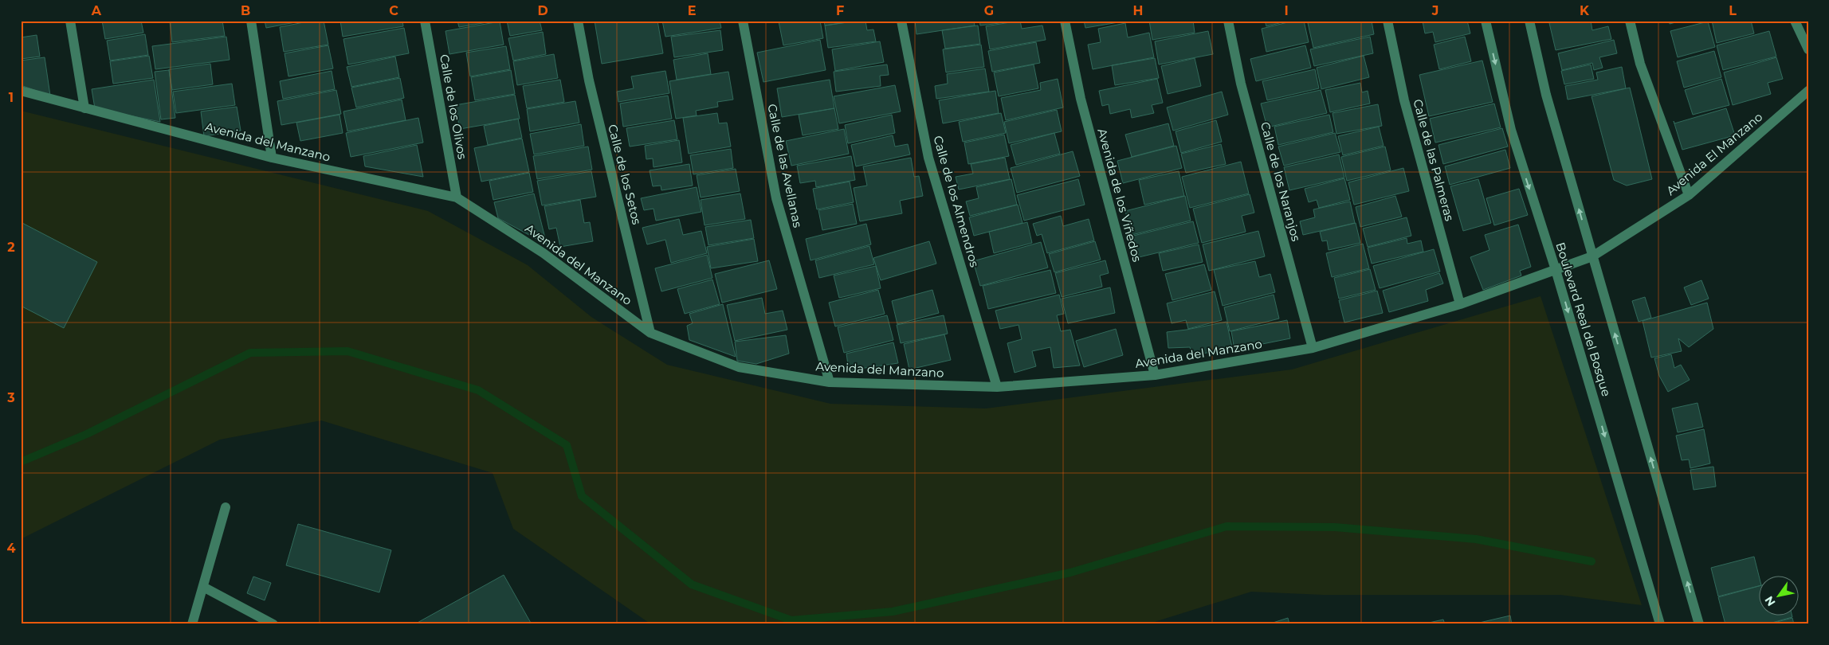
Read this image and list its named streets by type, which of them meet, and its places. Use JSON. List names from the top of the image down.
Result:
{
  "streets": {
    "street": [
      "Calle de los Olivos",
      "Avenida del Manzano",
      "Avenida El Manzano",
      "Calle de las Palmeras",
      "Calle de las Avellanas",
      "Calle de los Setos",
      "Calle de los Naranjos",
      "Avenida de los Viñedos",
      "Calle de los Almendros",
      "Boulevard Real del Bosque"
    ]
  },
  "crossings": [
    ["Calle de los Olivos", "Avenida del Manzano"],
    ["Avenida del Manzano", "Avenida El Manzano"],
    ["Avenida del Manzano", "Calle de las Palmeras"],
    ["Avenida del Manzano", "Calle de las Avellanas"],
    ["Avenida del Manzano", "Calle de los Setos"],
    ["Avenida del Manzano", "Calle de los Naranjos"],
    ["Avenida del Manzano", "Avenida de los Viñedos"],
    ["Avenida del Manzano", "Calle de los Almendros"],
    ["Avenida del Manzano", "Boulevard Real del Bosque"],
    ["Avenida El Manzano", "Boulevard Real del Bosque"]
  ],
  "north": "bottom left",
  "grid": {
    "columns": [
      "A",
      "B",
      "C",
      "D",
      "E",
      "F",
      "G",
      "H",
      "I",
      "J",
      "K",
      "L"
    ],
    "rows": [
      "1",
      "2",
      "3",
      "4"
    ]
  }
}
